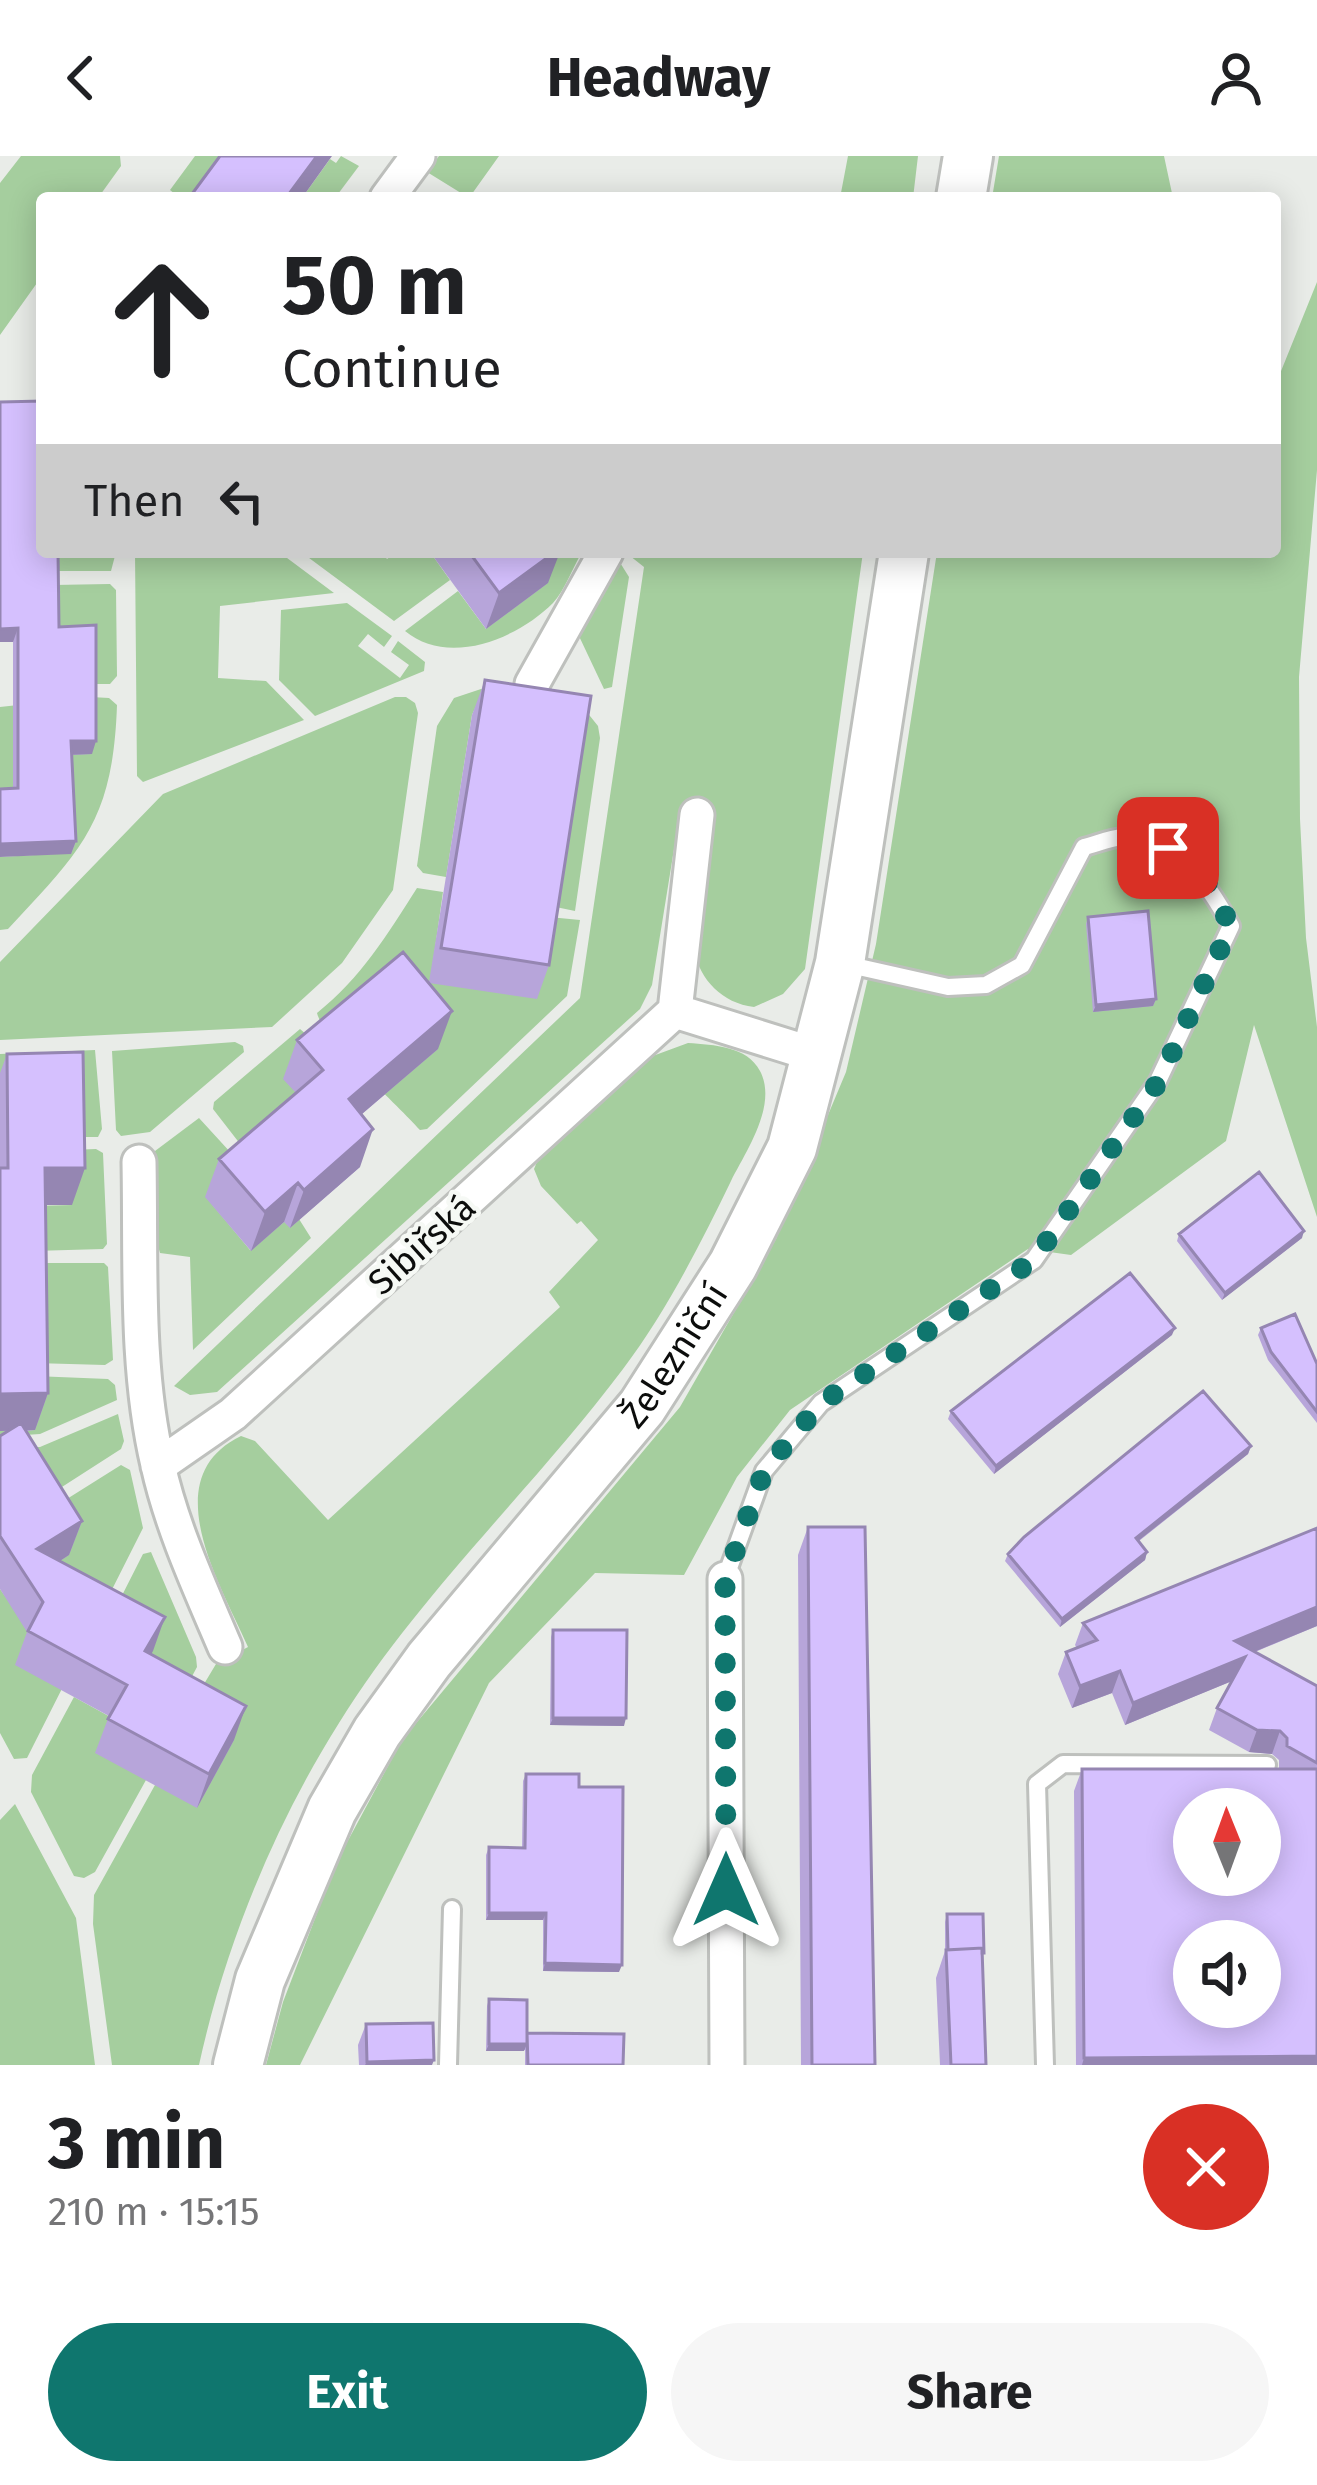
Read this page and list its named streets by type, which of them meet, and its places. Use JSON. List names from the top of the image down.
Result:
{
  "streets": {
    "street": ["Sibiřská", "Železniční"]
  },
  "north": "top",
  "page": {
    "header": "Headway",
    "turn": ["50 m", "Continue"],
    "then": "Then",
    "heading": ["3 min", "210 m · 15:15"],
    "buttons": ["Exit", "Share"]
  }
}
